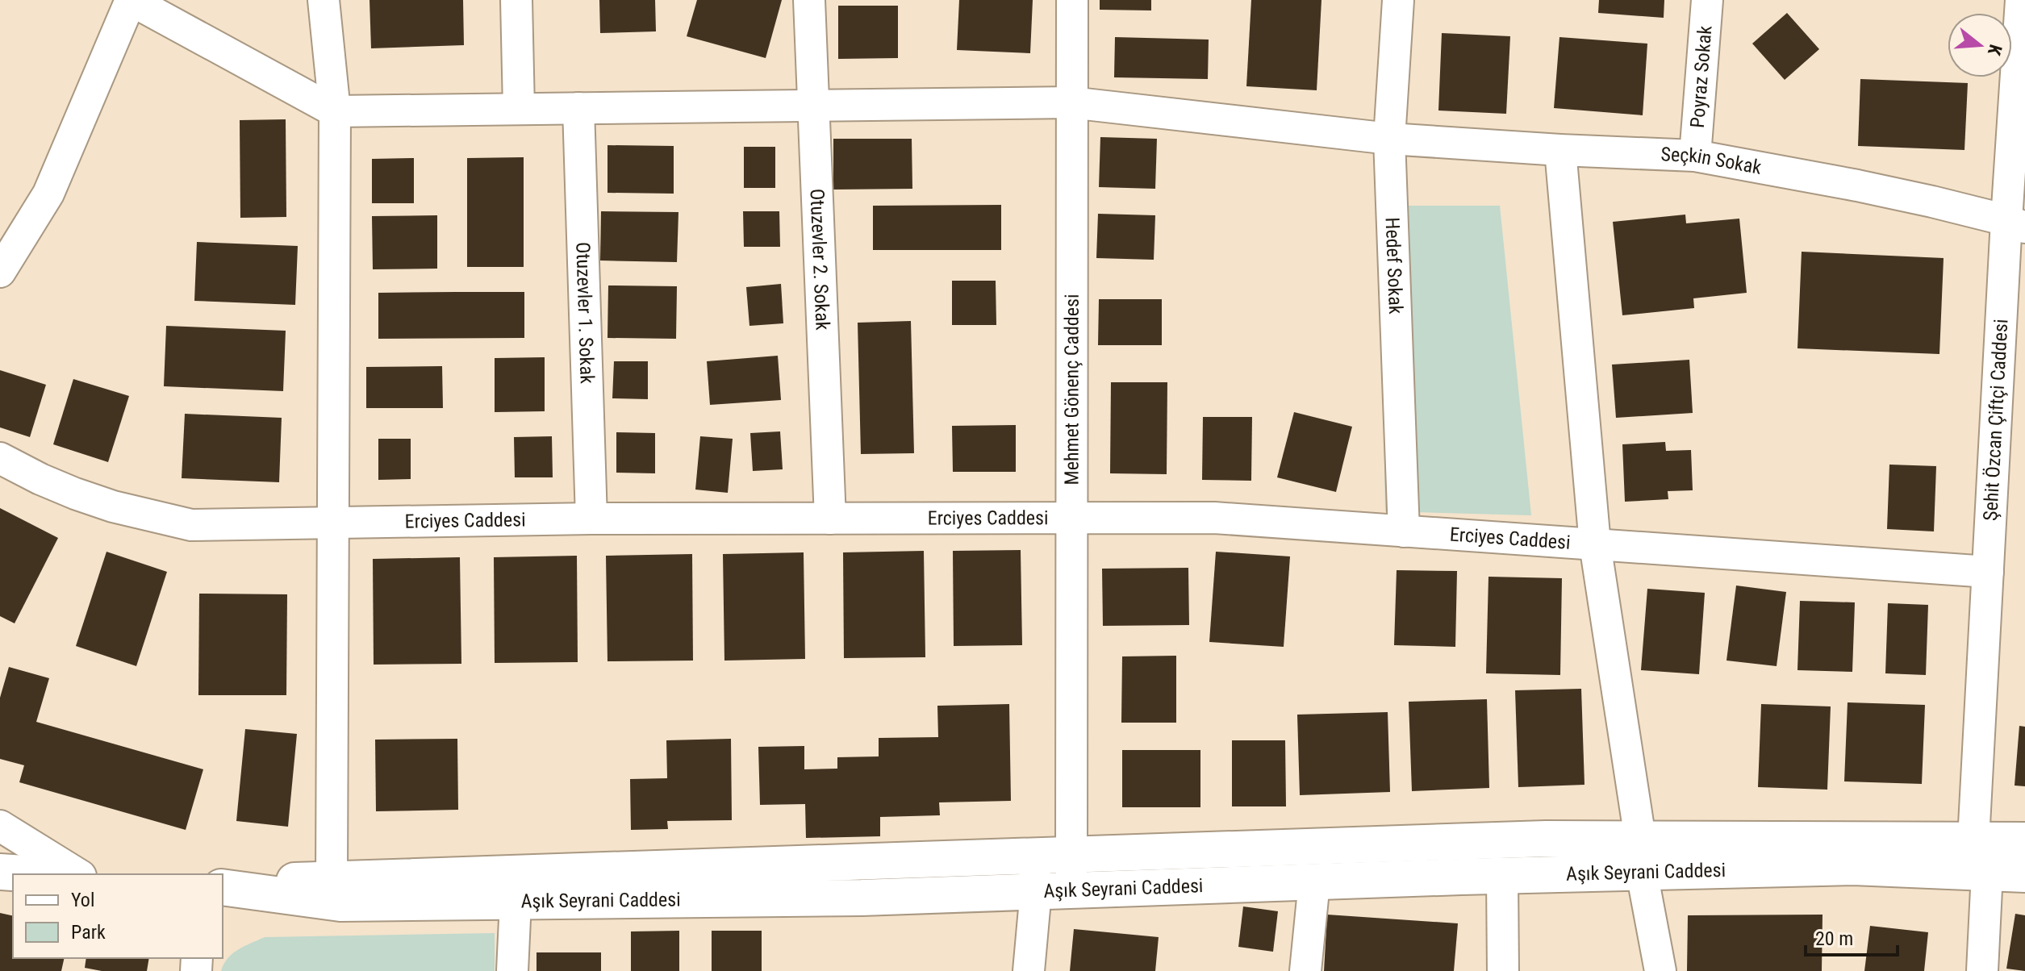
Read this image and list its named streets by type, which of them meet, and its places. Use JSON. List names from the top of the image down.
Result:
{
  "streets": {
    "main road": ["Aşık Seyrani Caddesi"],
    "street": [
      "Poyraz Sokak",
      "Seçkin Sokak",
      "Otuzevler 2. Sokak",
      "Hedef Sokak",
      "Otuzevler 1. Sokak",
      "Mehmet Gönenç Caddesi",
      "Şehit Özcan Çiftçi Caddesi",
      "Erciyes Caddesi"
    ]
  },
  "crossings": [
    ["Poyraz Sokak", "Seçkin Sokak"],
    ["Seçkin Sokak", "Otuzevler 2. Sokak"],
    ["Seçkin Sokak", "Hedef Sokak"],
    ["Seçkin Sokak", "Otuzevler 1. Sokak"],
    ["Seçkin Sokak", "Mehmet Gönenç Caddesi"],
    ["Seçkin Sokak", "Şehit Özcan Çiftçi Caddesi"],
    ["Otuzevler 2. Sokak", "Erciyes Caddesi"],
    ["Hedef Sokak", "Erciyes Caddesi"],
    ["Otuzevler 1. Sokak", "Erciyes Caddesi"],
    ["Mehmet Gönenç Caddesi", "Erciyes Caddesi"],
    ["Mehmet Gönenç Caddesi", "Aşık Seyrani Caddesi"],
    ["Şehit Özcan Çiftçi Caddesi", "Erciyes Caddesi"]
  ],
  "legend": ["Yol", "Park"],
  "scale_bar": "20 m",
  "north": "right"
}
